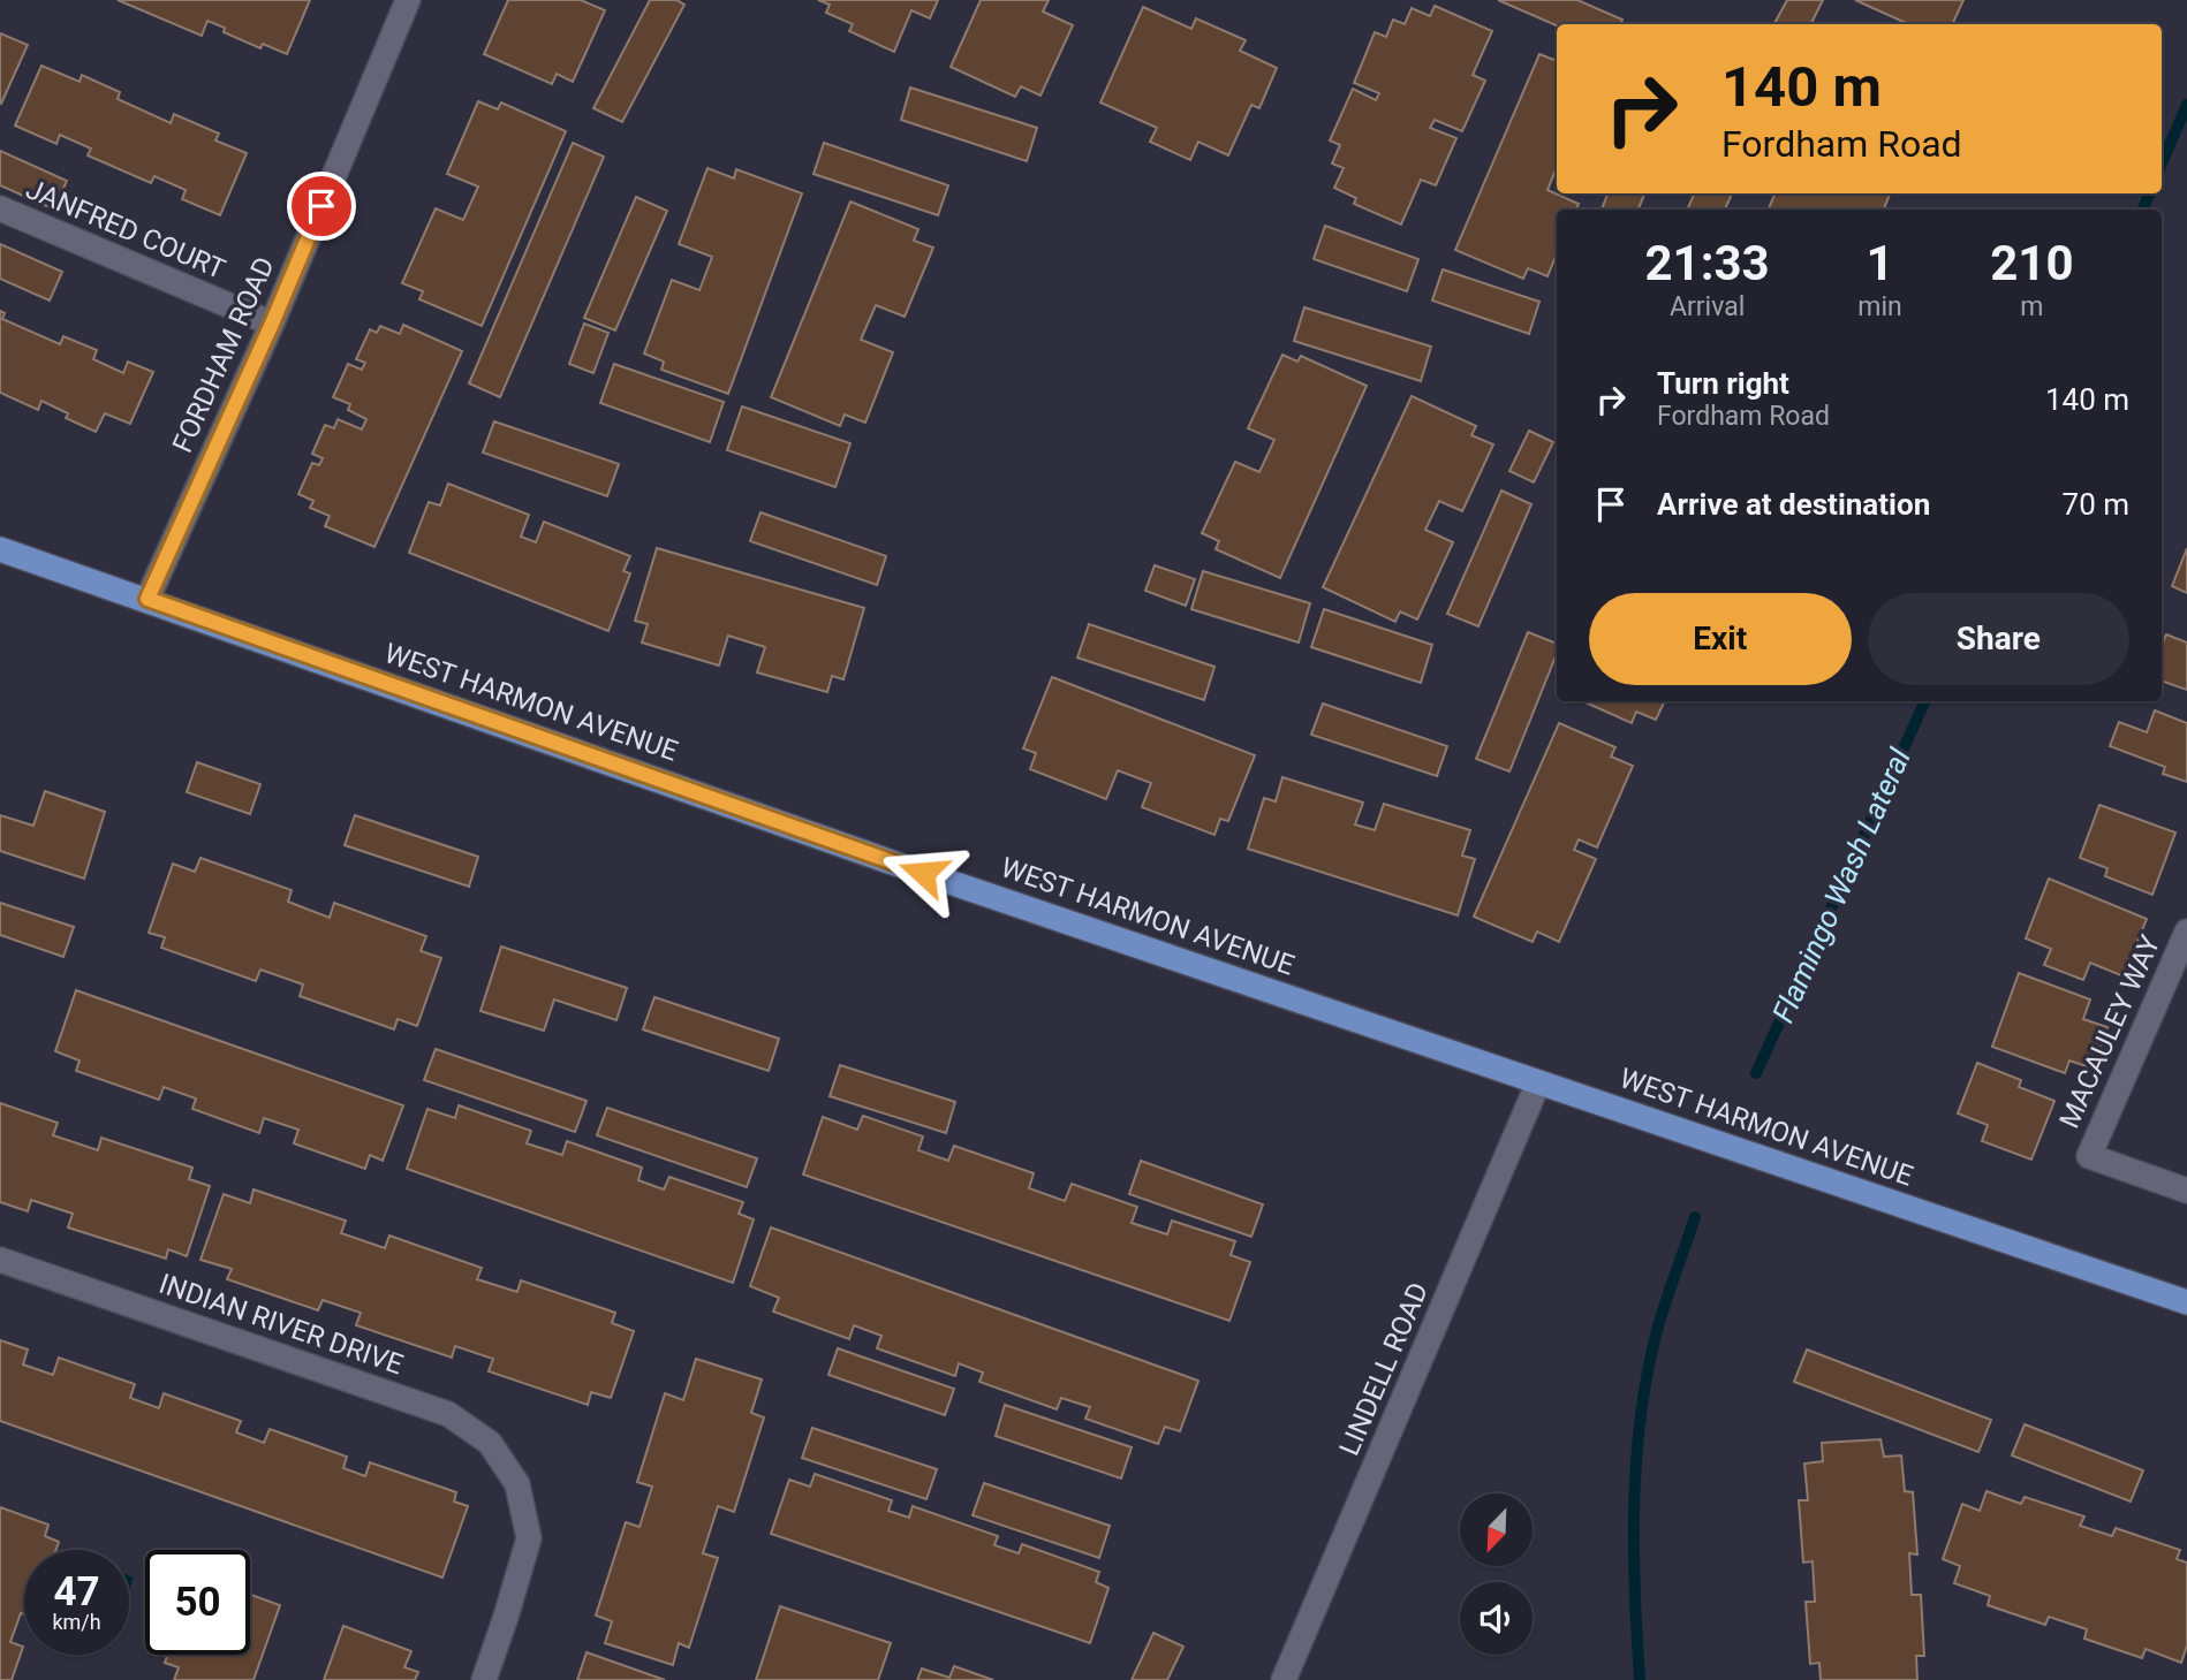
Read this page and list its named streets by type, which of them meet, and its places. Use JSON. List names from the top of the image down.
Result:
{
  "streets": {
    "main road": ["WEST HARMON AVENUE"],
    "street": [
      "JANFRED COURT",
      "FORDHAM ROAD",
      "MACAULEY WAY",
      "INDIAN RIVER DRIVE",
      "LINDELL ROAD"
    ]
  },
  "crossings": [
    ["JANFRED COURT", "FORDHAM ROAD"],
    ["FORDHAM ROAD", "WEST HARMON AVENUE"],
    ["WEST HARMON AVENUE", "LINDELL ROAD"]
  ],
  "water": ["Flamingo Wash Lateral"],
  "north": "bottom left",
  "page": {
    "turn": ["140 m", "Fordham Road"],
    "eta": [
      "21:33",
      "Arrival",
      "1",
      "min",
      "210",
      "m"
    ],
    "list": [
      {
        "name": "Turn right",
        "note": "Fordham Road",
        "value": "140 m"
      },
      {
        "name": "Arrive at destination",
        "value": "70 m"
      }
    ],
    "buttons": ["Exit", "Share"],
    "speed": "47 km/h",
    "limit": "50"
  }
}
